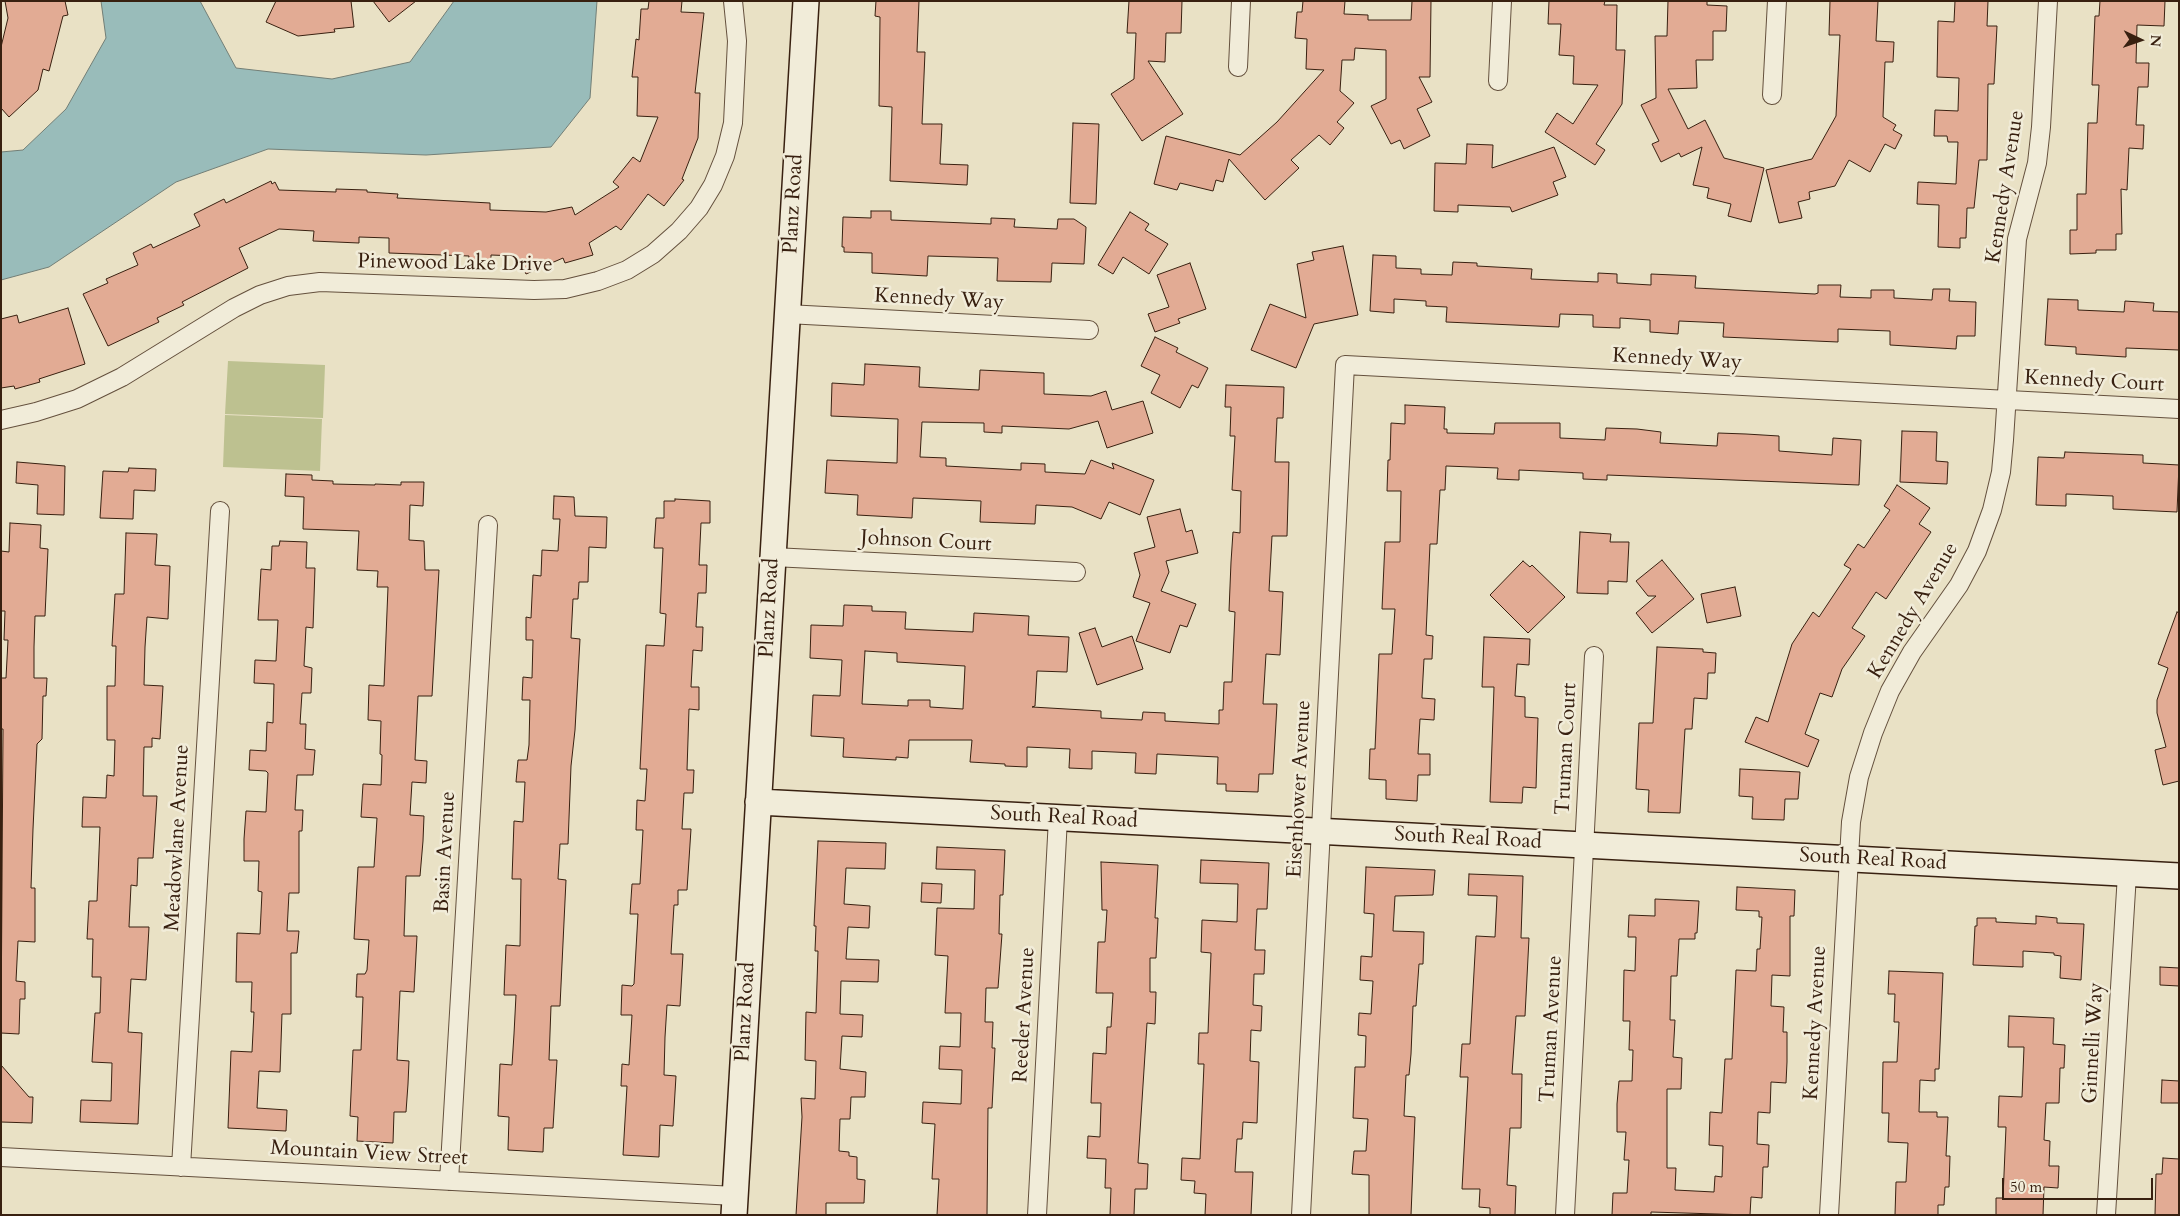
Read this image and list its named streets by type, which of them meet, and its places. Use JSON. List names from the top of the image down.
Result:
{
  "streets": {
    "street": [
      "Kennedy Avenue",
      "Planz Road",
      "Pinewood Lake Drive",
      "Kennedy Way",
      "Kennedy Court",
      "Johnson Court",
      "Truman Court",
      "Eisenhower Avenue",
      "South Real Road",
      "Meadowlane Avenue",
      "Basin Avenue",
      "Reeder Avenue",
      "Truman Avenue",
      "Ginnelli Way",
      "Mountain View Street"
    ]
  },
  "crossings": [
    ["Kennedy Avenue", "Kennedy Way"],
    ["Kennedy Avenue", "Kennedy Court"],
    ["Kennedy Avenue", "South Real Road"],
    ["Planz Road", "Kennedy Way"],
    ["Planz Road", "Johnson Court"],
    ["Planz Road", "South Real Road"],
    ["Planz Road", "Mountain View Street"],
    ["Kennedy Way", "Kennedy Court"],
    ["Kennedy Way", "Eisenhower Avenue"],
    ["Truman Court", "South Real Road"],
    ["Truman Court", "Truman Avenue"],
    ["Eisenhower Avenue", "South Real Road"],
    ["South Real Road", "Reeder Avenue"],
    ["South Real Road", "Truman Avenue"],
    ["South Real Road", "Ginnelli Way"],
    ["Meadowlane Avenue", "Mountain View Street"],
    ["Basin Avenue", "Mountain View Street"]
  ],
  "scale_bar": "50 m",
  "north": "right"
}
